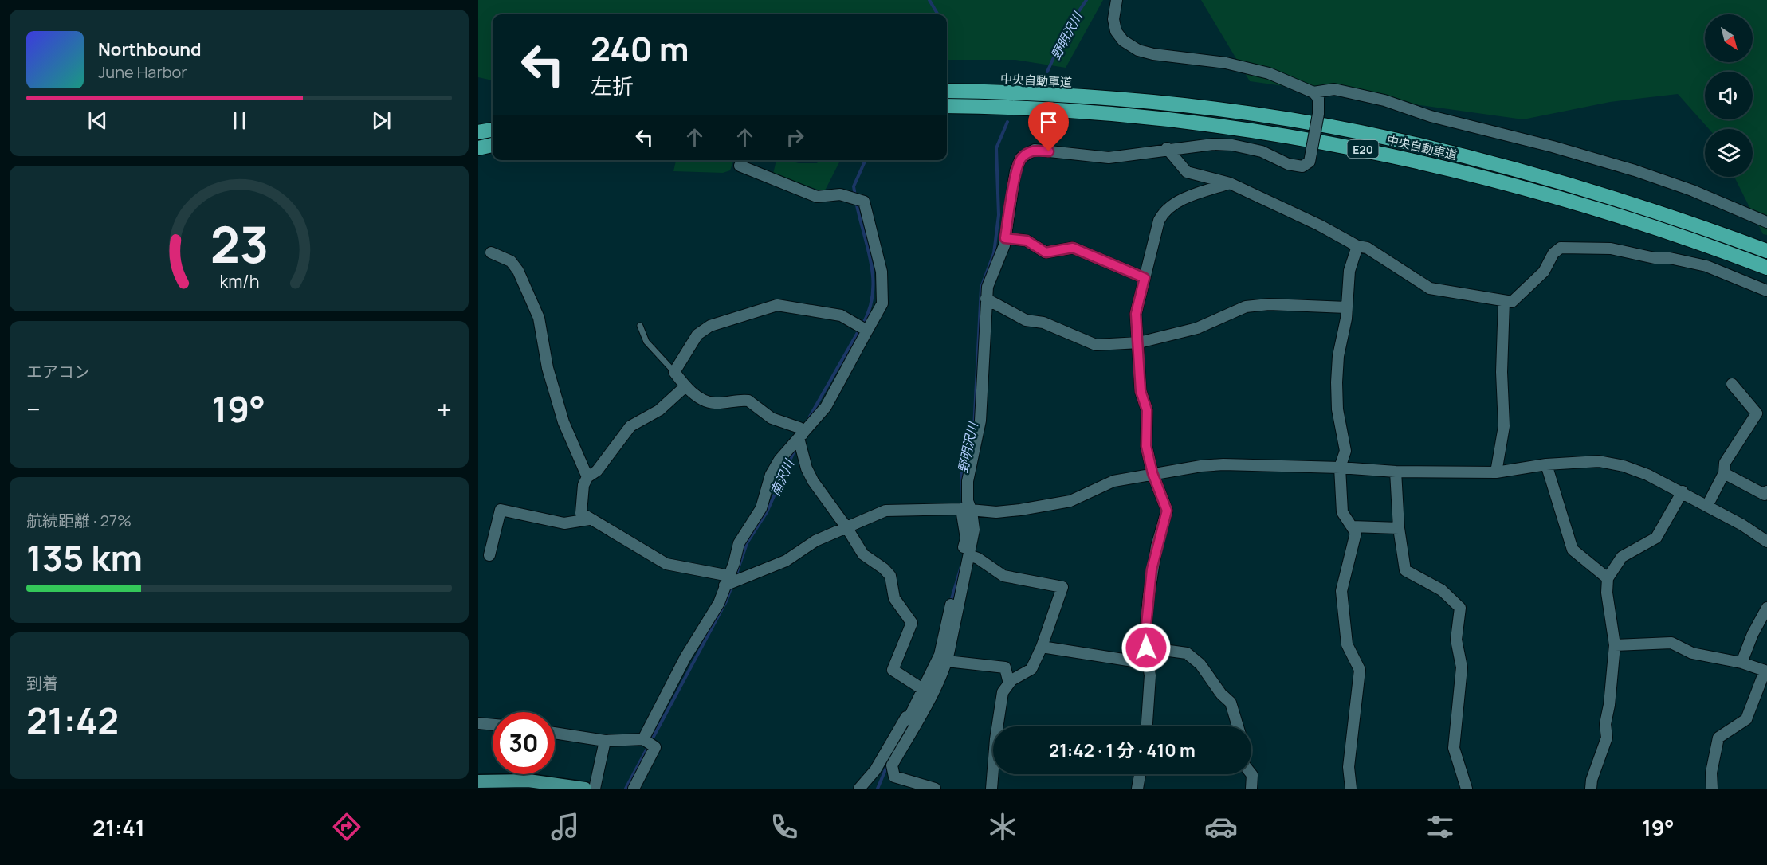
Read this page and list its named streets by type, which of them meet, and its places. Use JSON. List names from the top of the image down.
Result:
{
  "streets": {
    "highway": ["中央自動車道", "E20"]
  },
  "water": ["野明沢川", "南沢川"],
  "north": "bottom right",
  "page": {
    "turn": ["240 m", "左折"],
    "song": ["Northbound", "June Harbor"],
    "tile": [
      "エアコン",
      ["航続距離 · 27%", "135 km"],
      ["到着", "21:42"]
    ],
    "heat": ["−", "19°", "+"],
    "limit": "30",
    "trip": "21:42 · 1 分 · 410 m",
    "tabs": ["21:41", "19°"],
    "gauge": ["23", "km/h"]
  }
}
